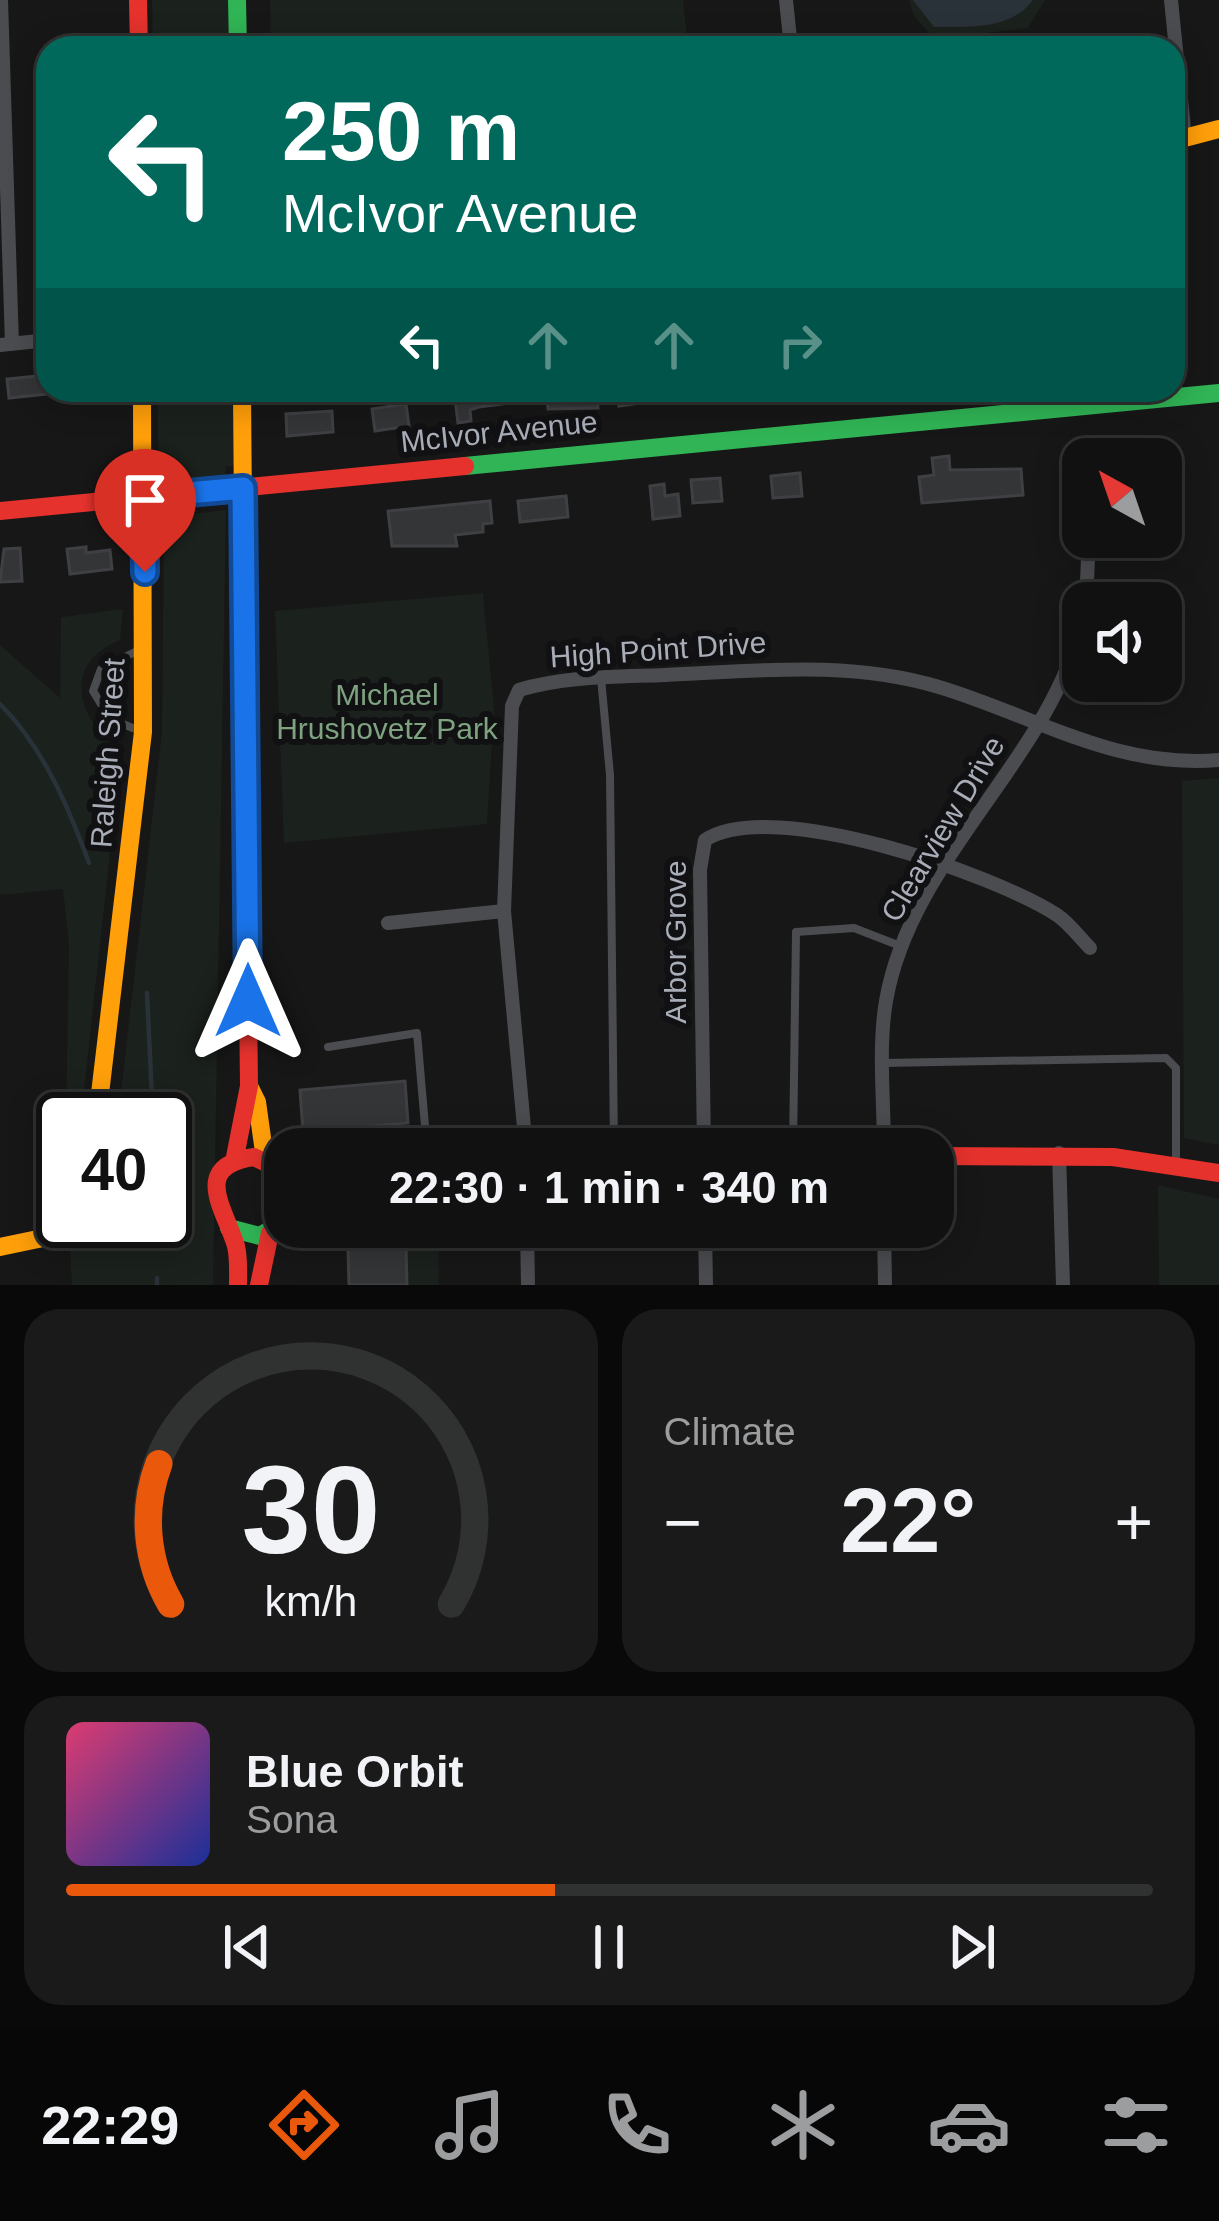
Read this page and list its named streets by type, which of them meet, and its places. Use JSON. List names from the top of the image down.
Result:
{
  "streets": {
    "street": [
      "McIvor Avenue",
      "High Point Drive",
      "Raleigh Street",
      "Clearview Drive",
      "Arbor Grove"
    ]
  },
  "crossings": [
    ["McIvor Avenue", "Raleigh Street"],
    ["High Point Drive", "Clearview Drive"],
    ["Clearview Drive", "Arbor Grove"]
  ],
  "parks": ["Michael Hrushovetz Park"],
  "north": "top left",
  "page": {
    "turn": ["250 m", "McIvor Avenue"],
    "limit": "40",
    "trip": "22:30 · 1 min · 340 m",
    "tile": "Climate",
    "heat": ["−", "22°", "+"],
    "song": ["Blue Orbit", "Sona"],
    "tabs": "22:29",
    "gauge": ["30", "km/h"]
  }
}
